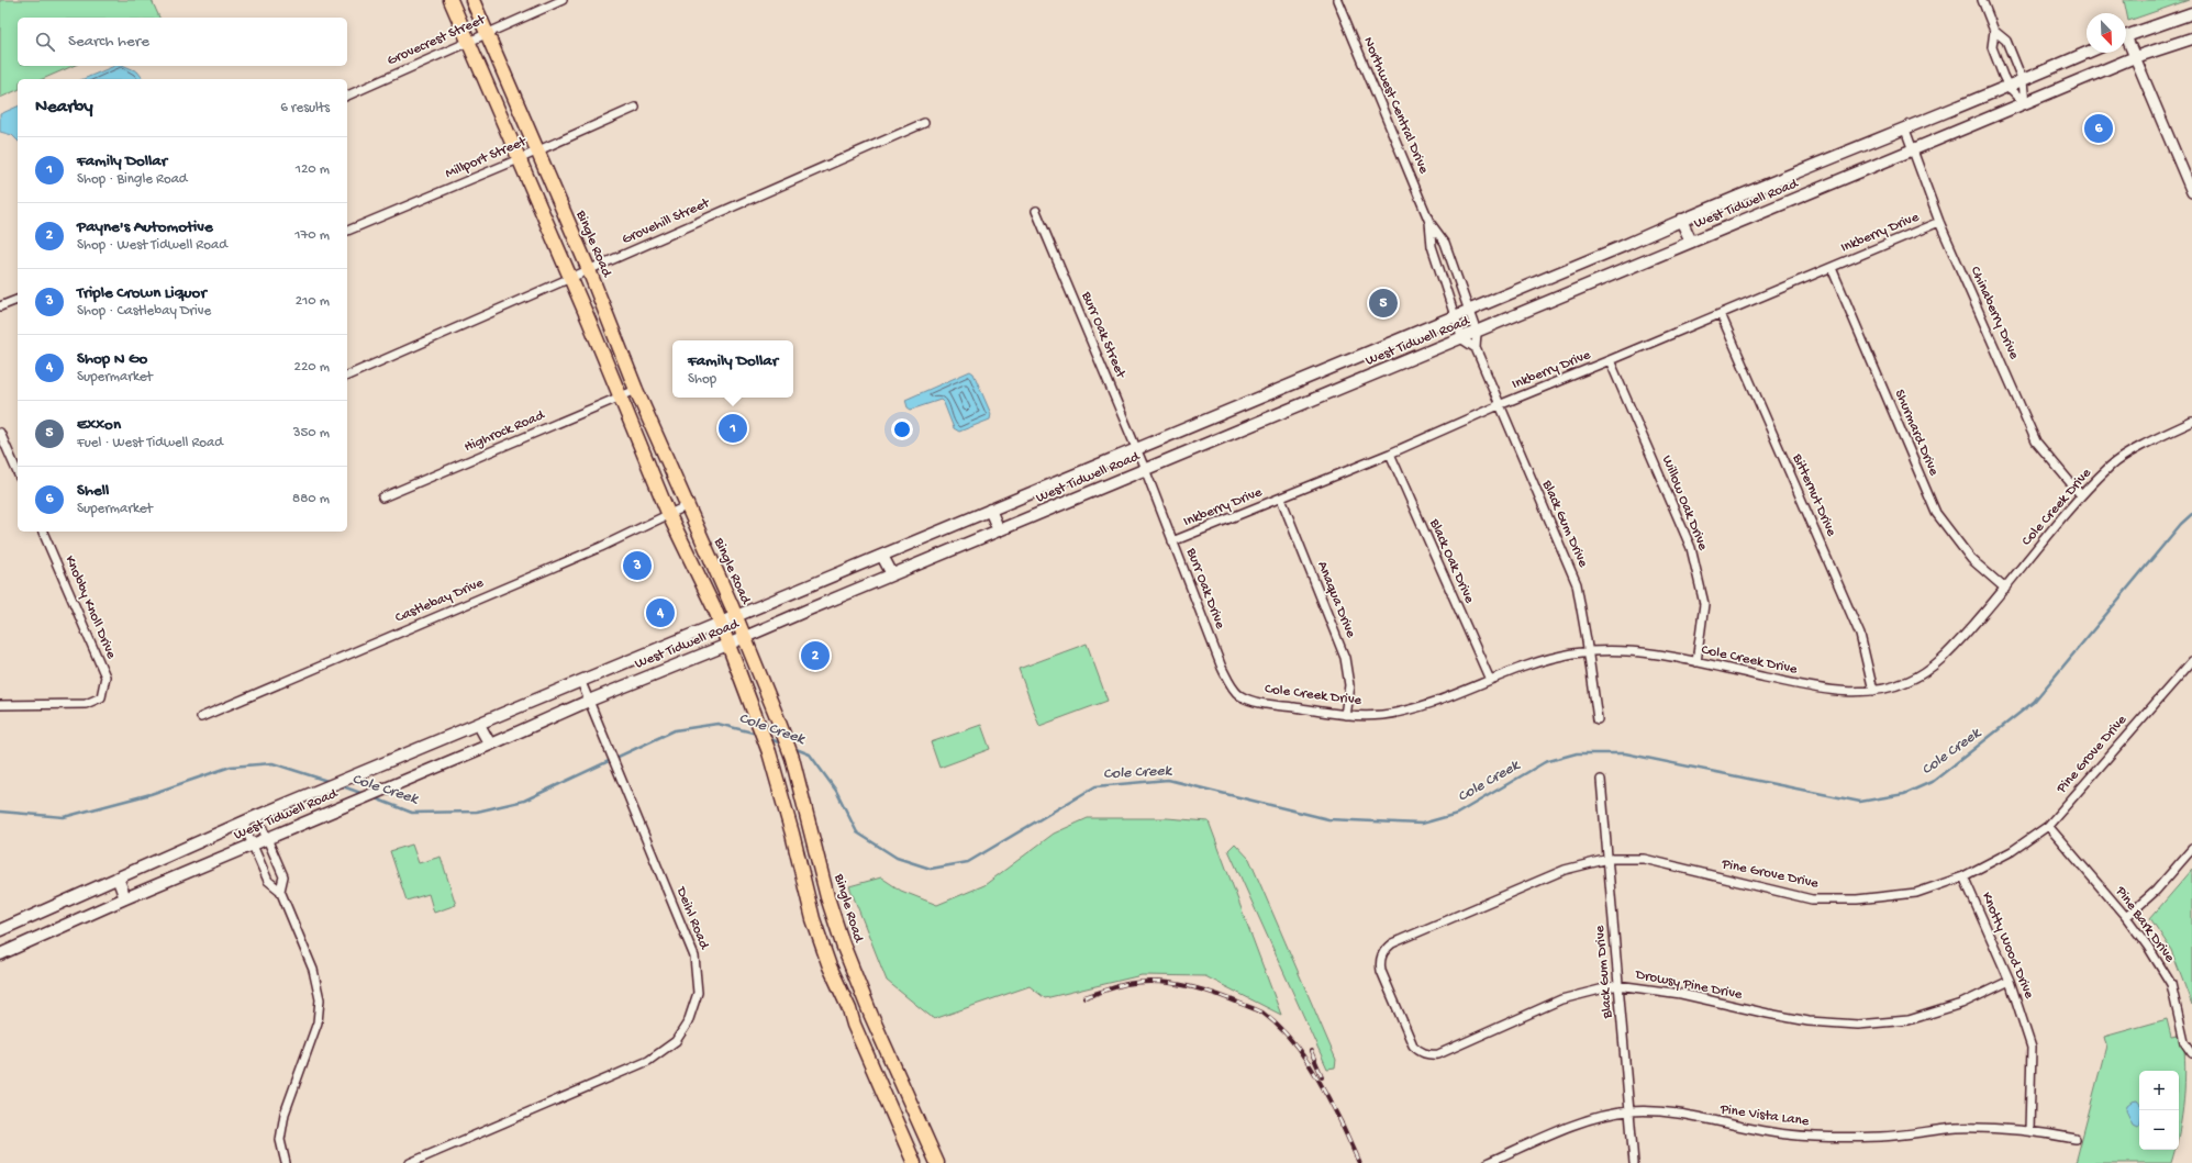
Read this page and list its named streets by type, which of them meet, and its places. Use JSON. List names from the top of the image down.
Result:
{
  "streets": {
    "main road": ["West Tidwell Road", "Bingle Road"],
    "street": [
      "Grovecrest Street",
      "Northwest Central Drive",
      "Millport Street",
      "Grovehill Street",
      "Inkberry Drive",
      "Chinaberry Drive",
      "Burr Oak Street",
      "Highrock Road",
      "Shurmard Drive",
      "Bitternut Drive",
      "Willow Oak Drive",
      "Cole Creek Drive",
      "Black Gum Drive",
      "Black Oak Drive",
      "Burr Oak Drive",
      "Anaqua Drive",
      "Castlebay Drive",
      "Knobby Knoll Drive",
      "Pine Grove Drive",
      "Deihl Road",
      "Pine Bark Drive",
      "Knotty Wood Drive",
      "Drowsy Pine Drive",
      "Pine Vista Lane"
    ]
  },
  "crossings": [
    ["Grovecrest Street", "Bingle Road"],
    ["Northwest Central Drive", "West Tidwell Road"],
    ["Northwest Central Drive", "Black Gum Drive"],
    ["Millport Street", "Bingle Road"],
    ["West Tidwell Road", "Bingle Road"],
    ["West Tidwell Road", "Chinaberry Drive"],
    ["West Tidwell Road", "Burr Oak Street"],
    ["West Tidwell Road", "Black Gum Drive"],
    ["West Tidwell Road", "Burr Oak Drive"],
    ["West Tidwell Road", "Deihl Road"],
    ["Grovehill Street", "Bingle Road"],
    ["Inkberry Drive", "Chinaberry Drive"],
    ["Inkberry Drive", "Shurmard Drive"],
    ["Inkberry Drive", "Bitternut Drive"],
    ["Inkberry Drive", "Willow Oak Drive"],
    ["Inkberry Drive", "Black Gum Drive"],
    ["Inkberry Drive", "Black Oak Drive"],
    ["Inkberry Drive", "Burr Oak Drive"],
    ["Inkberry Drive", "Anaqua Drive"],
    ["Bingle Road", "Highrock Road"],
    ["Bingle Road", "Castlebay Drive"],
    ["Chinaberry Drive", "Cole Creek Drive"],
    ["Burr Oak Street", "Burr Oak Drive"],
    ["Shurmard Drive", "Cole Creek Drive"],
    ["Bitternut Drive", "Cole Creek Drive"],
    ["Willow Oak Drive", "Cole Creek Drive"],
    ["Cole Creek Drive", "Black Gum Drive"],
    ["Cole Creek Drive", "Black Oak Drive"],
    ["Cole Creek Drive", "Burr Oak Drive"],
    ["Cole Creek Drive", "Anaqua Drive"],
    ["Black Gum Drive", "Pine Grove Drive"],
    ["Black Gum Drive", "Drowsy Pine Drive"],
    ["Black Gum Drive", "Pine Vista Lane"],
    ["Pine Grove Drive", "Pine Bark Drive"],
    ["Pine Grove Drive", "Knotty Wood Drive"],
    ["Pine Grove Drive", "Drowsy Pine Drive"],
    ["Knotty Wood Drive", "Drowsy Pine Drive"],
    ["Knotty Wood Drive", "Pine Vista Lane"]
  ],
  "water": ["Cole Creek"],
  "north": "bottom right",
  "page": {
    "search": "Search here",
    "heading": ["Nearby", "6 results"],
    "pins": [
      "6",
      "5",
      "1",
      "3",
      "4",
      "2"
    ],
    "list": [
      {
        "mark": "1",
        "name": "Family Dollar",
        "note": "Shop · Bingle Road",
        "value": "120 m"
      },
      {
        "mark": "2",
        "name": "Payne's Automotive",
        "note": "Shop · West Tidwell Road",
        "value": "170 m"
      },
      {
        "mark": "3",
        "name": "Triple Crown Liquor",
        "note": "Shop · Castlebay Drive",
        "value": "210 m"
      },
      {
        "mark": "4",
        "name": "Shop N Go",
        "note": "Supermarket",
        "value": "220 m"
      },
      {
        "mark": "5",
        "name": "Exxon",
        "note": "Fuel · West Tidwell Road",
        "value": "350 m"
      },
      {
        "mark": "6",
        "name": "Shell",
        "note": "Supermarket",
        "value": "880 m"
      }
    ],
    "popup": ["Family Dollar", "Shop"],
    "map_buttons": ["+", "−"]
  }
}
